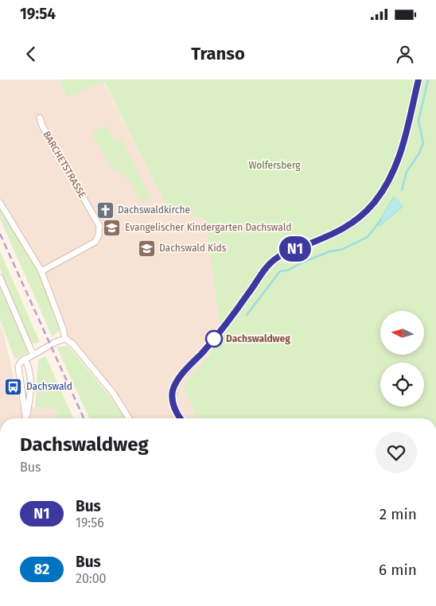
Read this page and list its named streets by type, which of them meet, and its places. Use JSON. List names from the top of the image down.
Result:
{
  "streets": {
    "street": ["BARCHETSTRASSE"]
  },
  "parks": ["Wolfersberg"],
  "places": {
    "church": ["Dachswaldkirche"],
    "school or university": ["Evangelischer Kindergarten Dachswald", "Dachswald Kids"],
    "other": ["Dachswaldweg"],
    "bus stop": ["Dachswald"]
  },
  "lines": ["bus line N1"],
  "north": "left",
  "page": {
    "status": "19:54",
    "header": "Transo",
    "on_map": "N1",
    "heading": ["Dachswaldweg", "Bus"],
    "list": [
      {
        "mark": "N1",
        "name": "Bus",
        "note": "19:56",
        "value": "2 min"
      },
      {
        "mark": "82",
        "name": "Bus",
        "note": "20:00",
        "value": "6 min"
      }
    ]
  }
}
